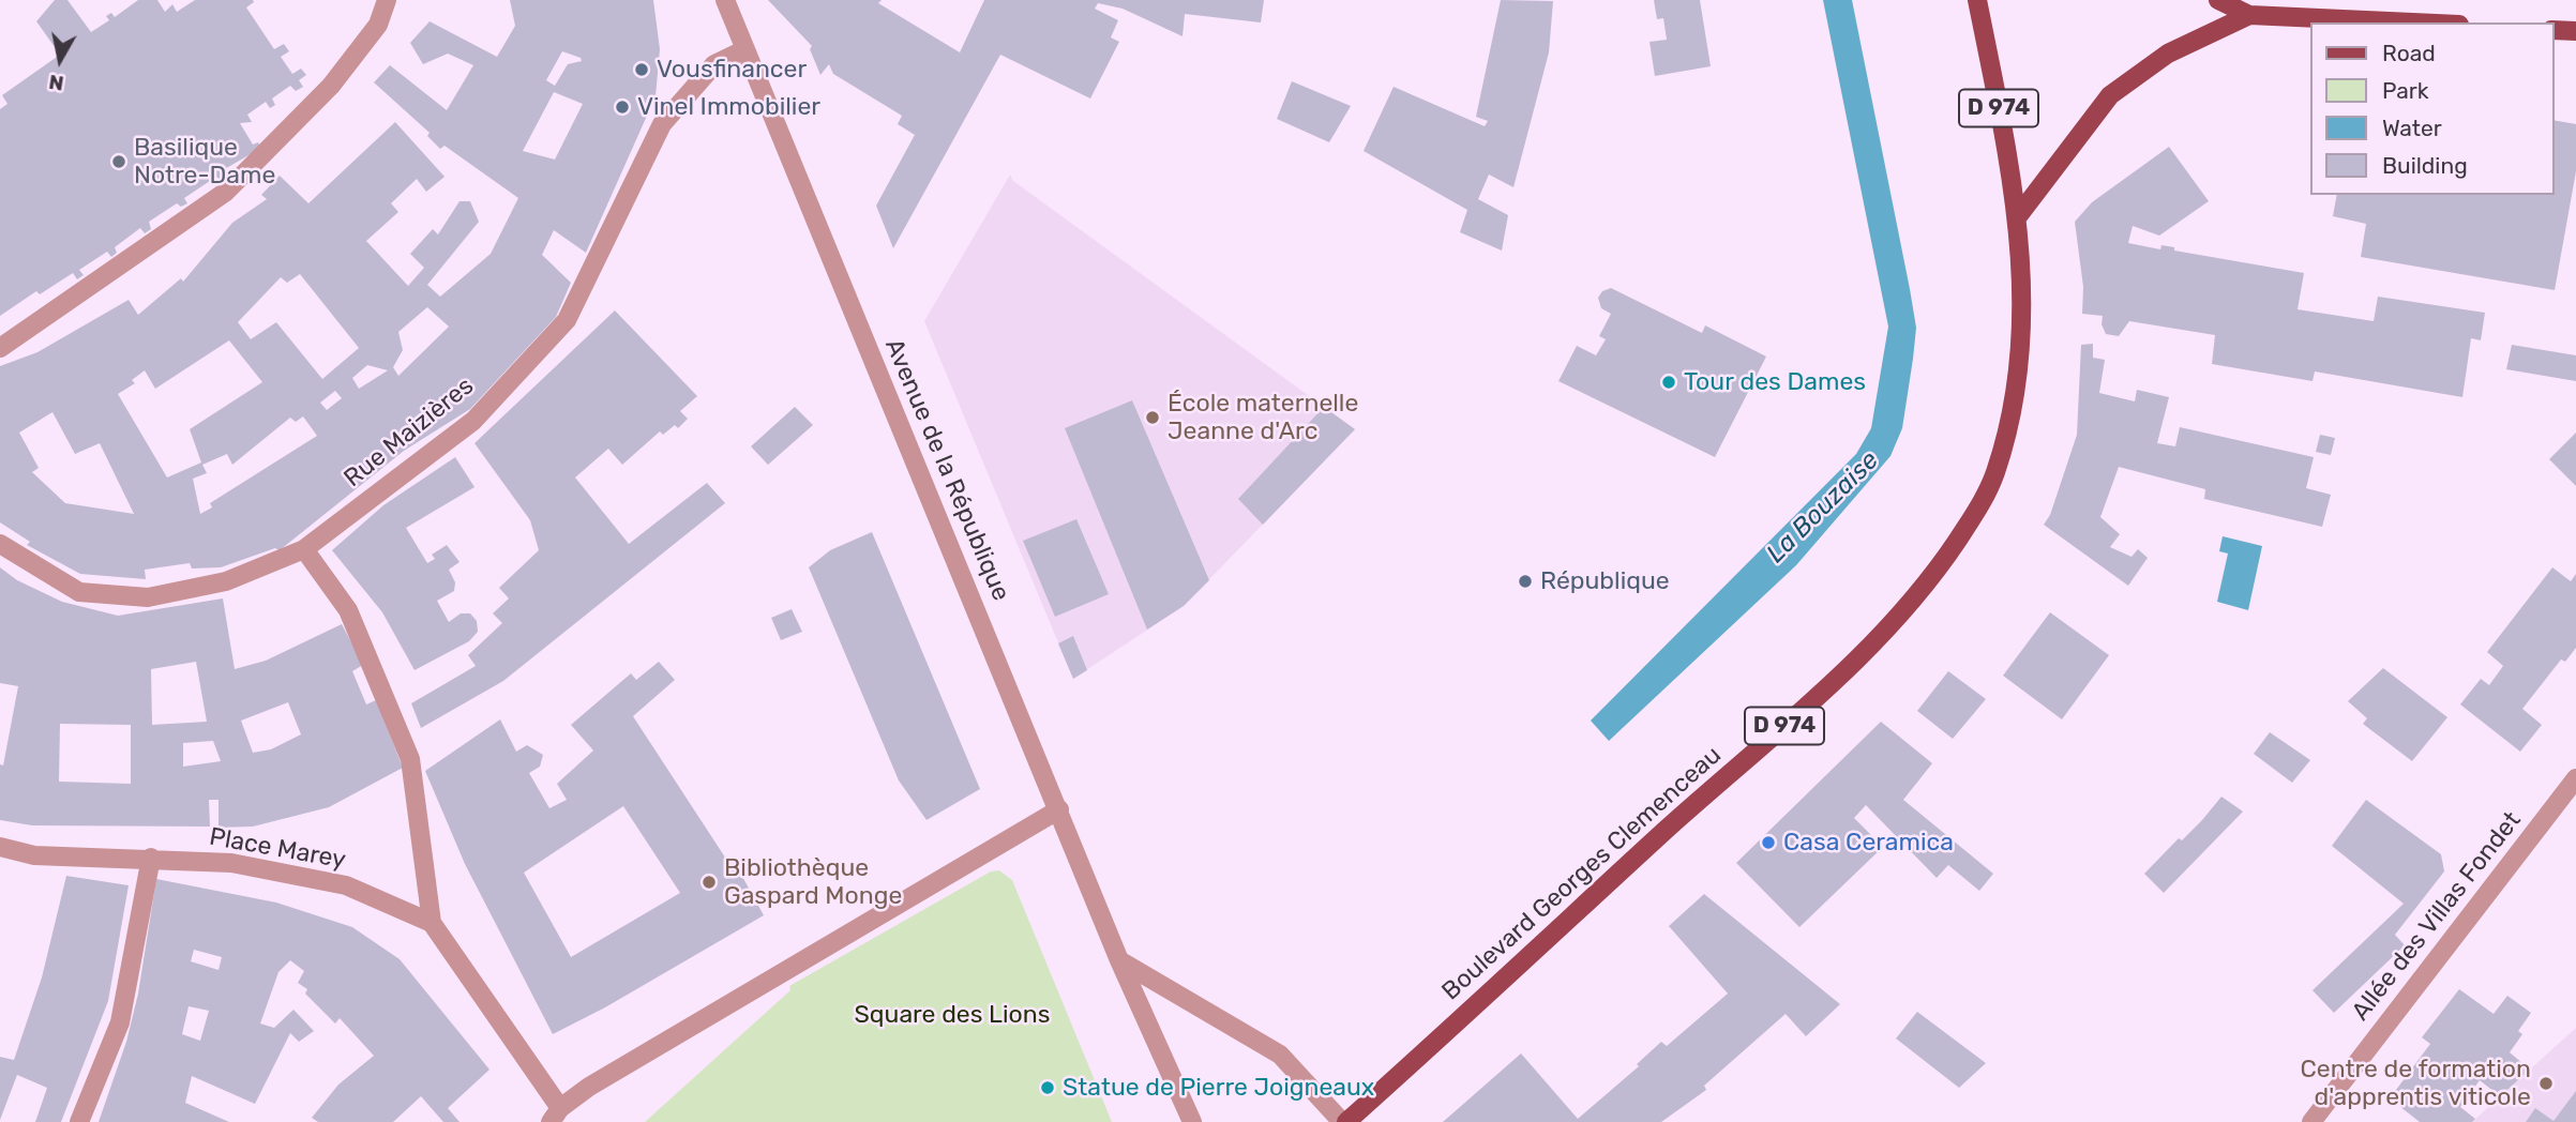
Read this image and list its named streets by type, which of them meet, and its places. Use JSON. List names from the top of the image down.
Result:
{
  "streets": {
    "main road": ["D 974", "Boulevard Georges Clemenceau"],
    "street": [
      "Rue Maizières",
      "Avenue de la République",
      "Place Marey",
      "Allée des Villas Fondet"
    ]
  },
  "crossings": [
    ["Rue Maizières", "Avenue de la République"]
  ],
  "water": ["La Bouzaise"],
  "parks": ["Square des Lions"],
  "places": [
    "Vousfinancer",
    "Vinel Immobilier",
    "Basilique Notre-Dame",
    "Tour des Dames",
    "École maternelle Jeanne d'Arc",
    "République",
    "Casa Ceramica",
    "Bibliothèque Gaspard Monge",
    "Centre de formation d'apprentis viticole",
    "Statue de Pierre Joigneaux"
  ],
  "legend": [
    "Road",
    "Park",
    "Water",
    "Building"
  ],
  "north": "bottom"
}
